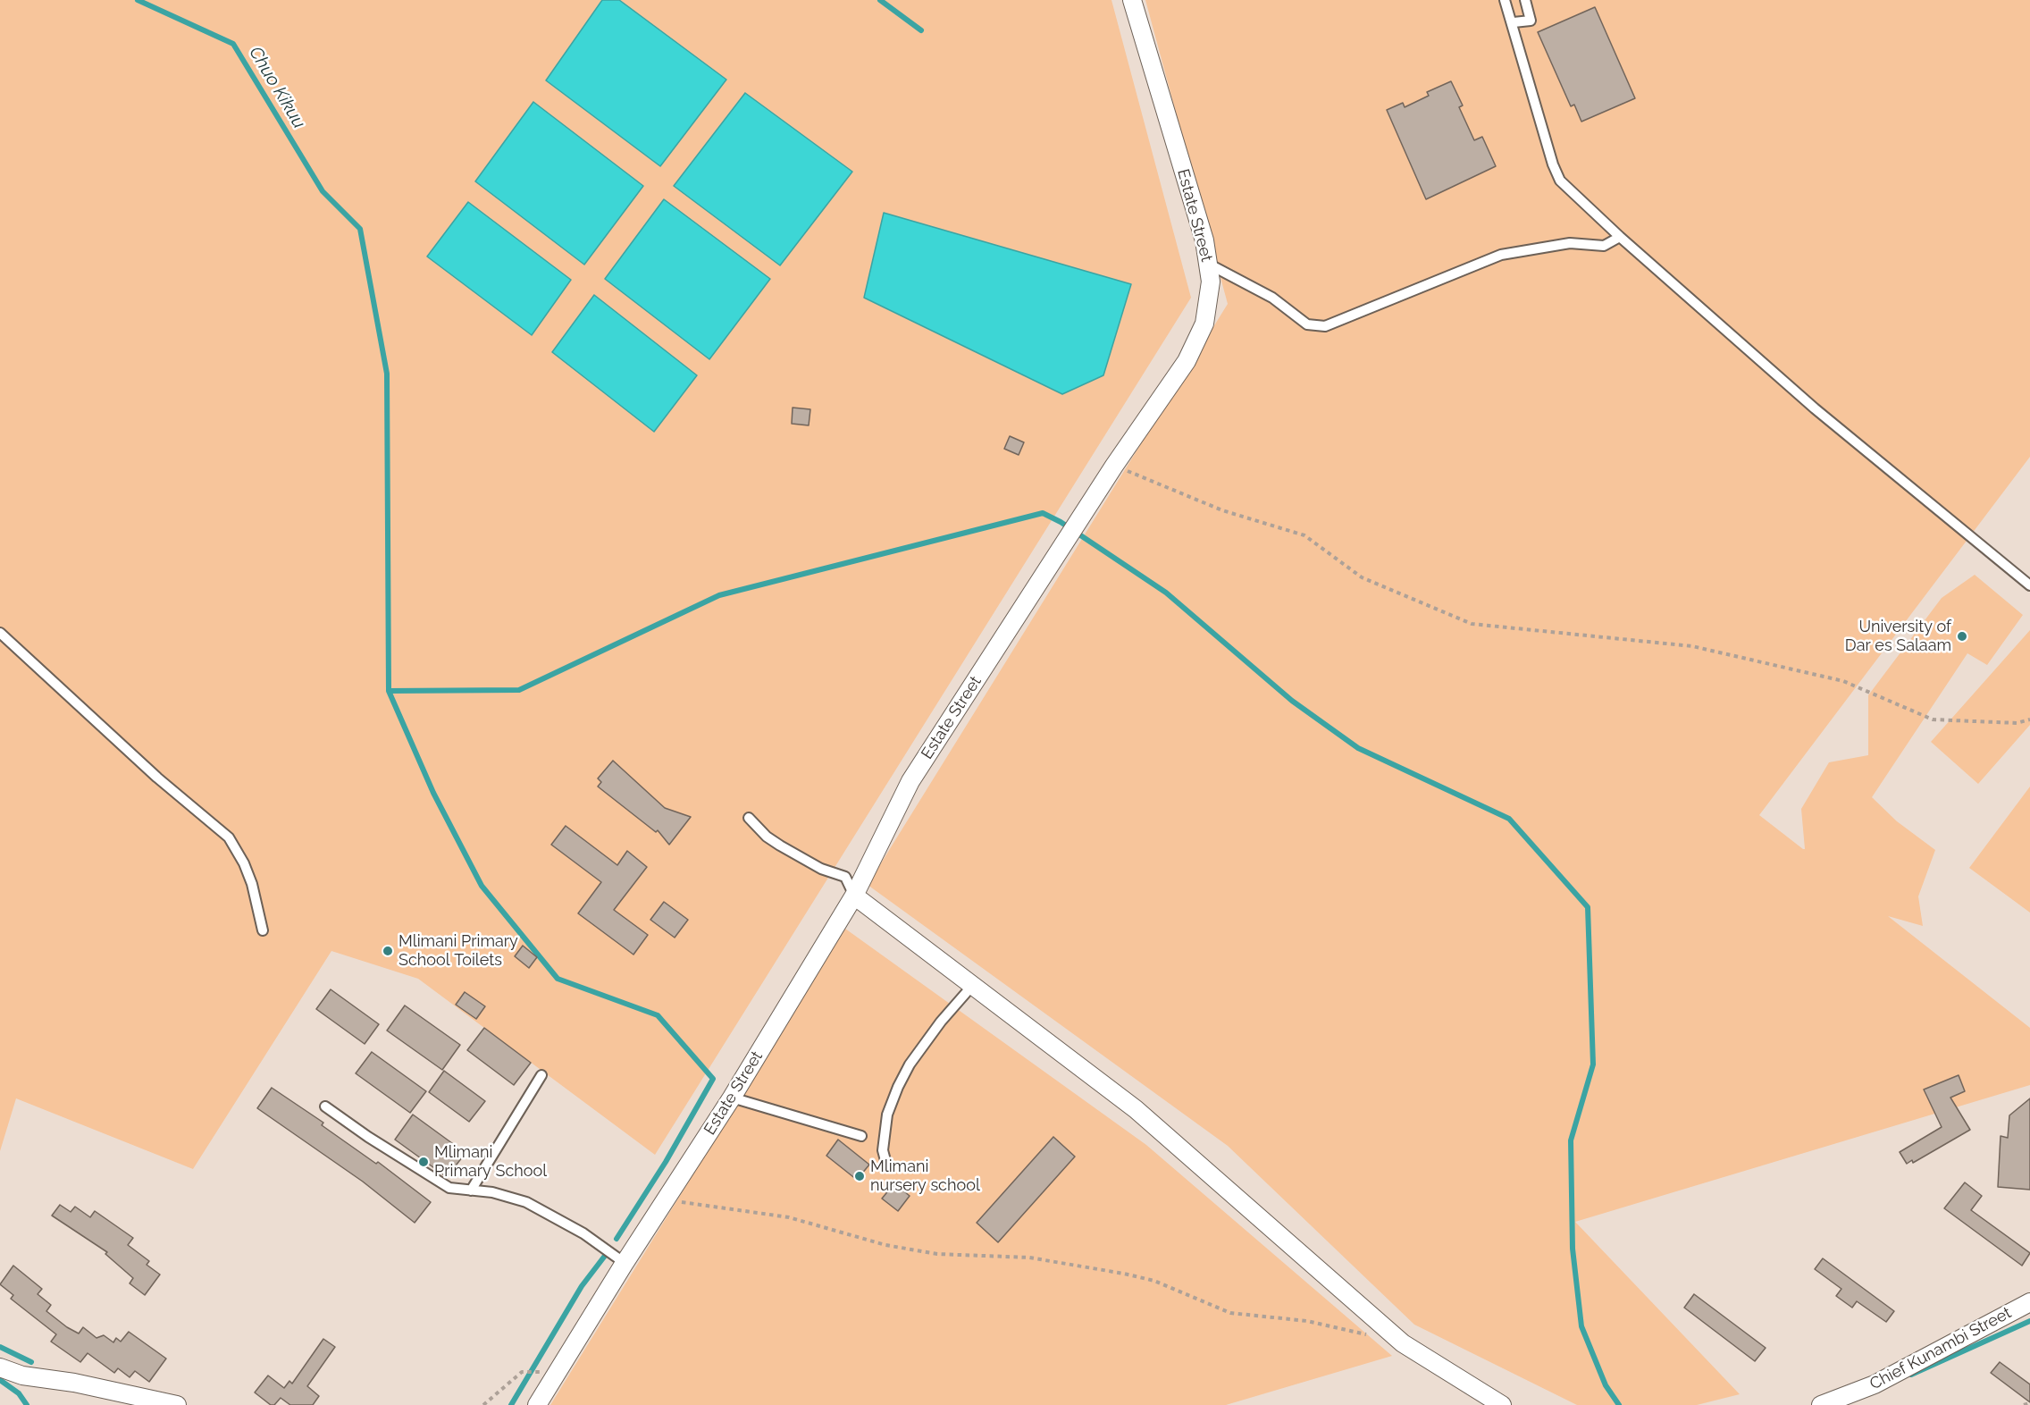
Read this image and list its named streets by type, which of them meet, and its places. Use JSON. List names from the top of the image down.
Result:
{
  "streets": {
    "street": ["Estate Street", "Chief Kunambi Street"]
  },
  "water": ["Chuo Kikuu"],
  "places": [
    "University of Dar es Salaam",
    "Mlimani Primary School Toilets",
    "Mlimani Primary School",
    "Mlimani nursery school"
  ]
}
